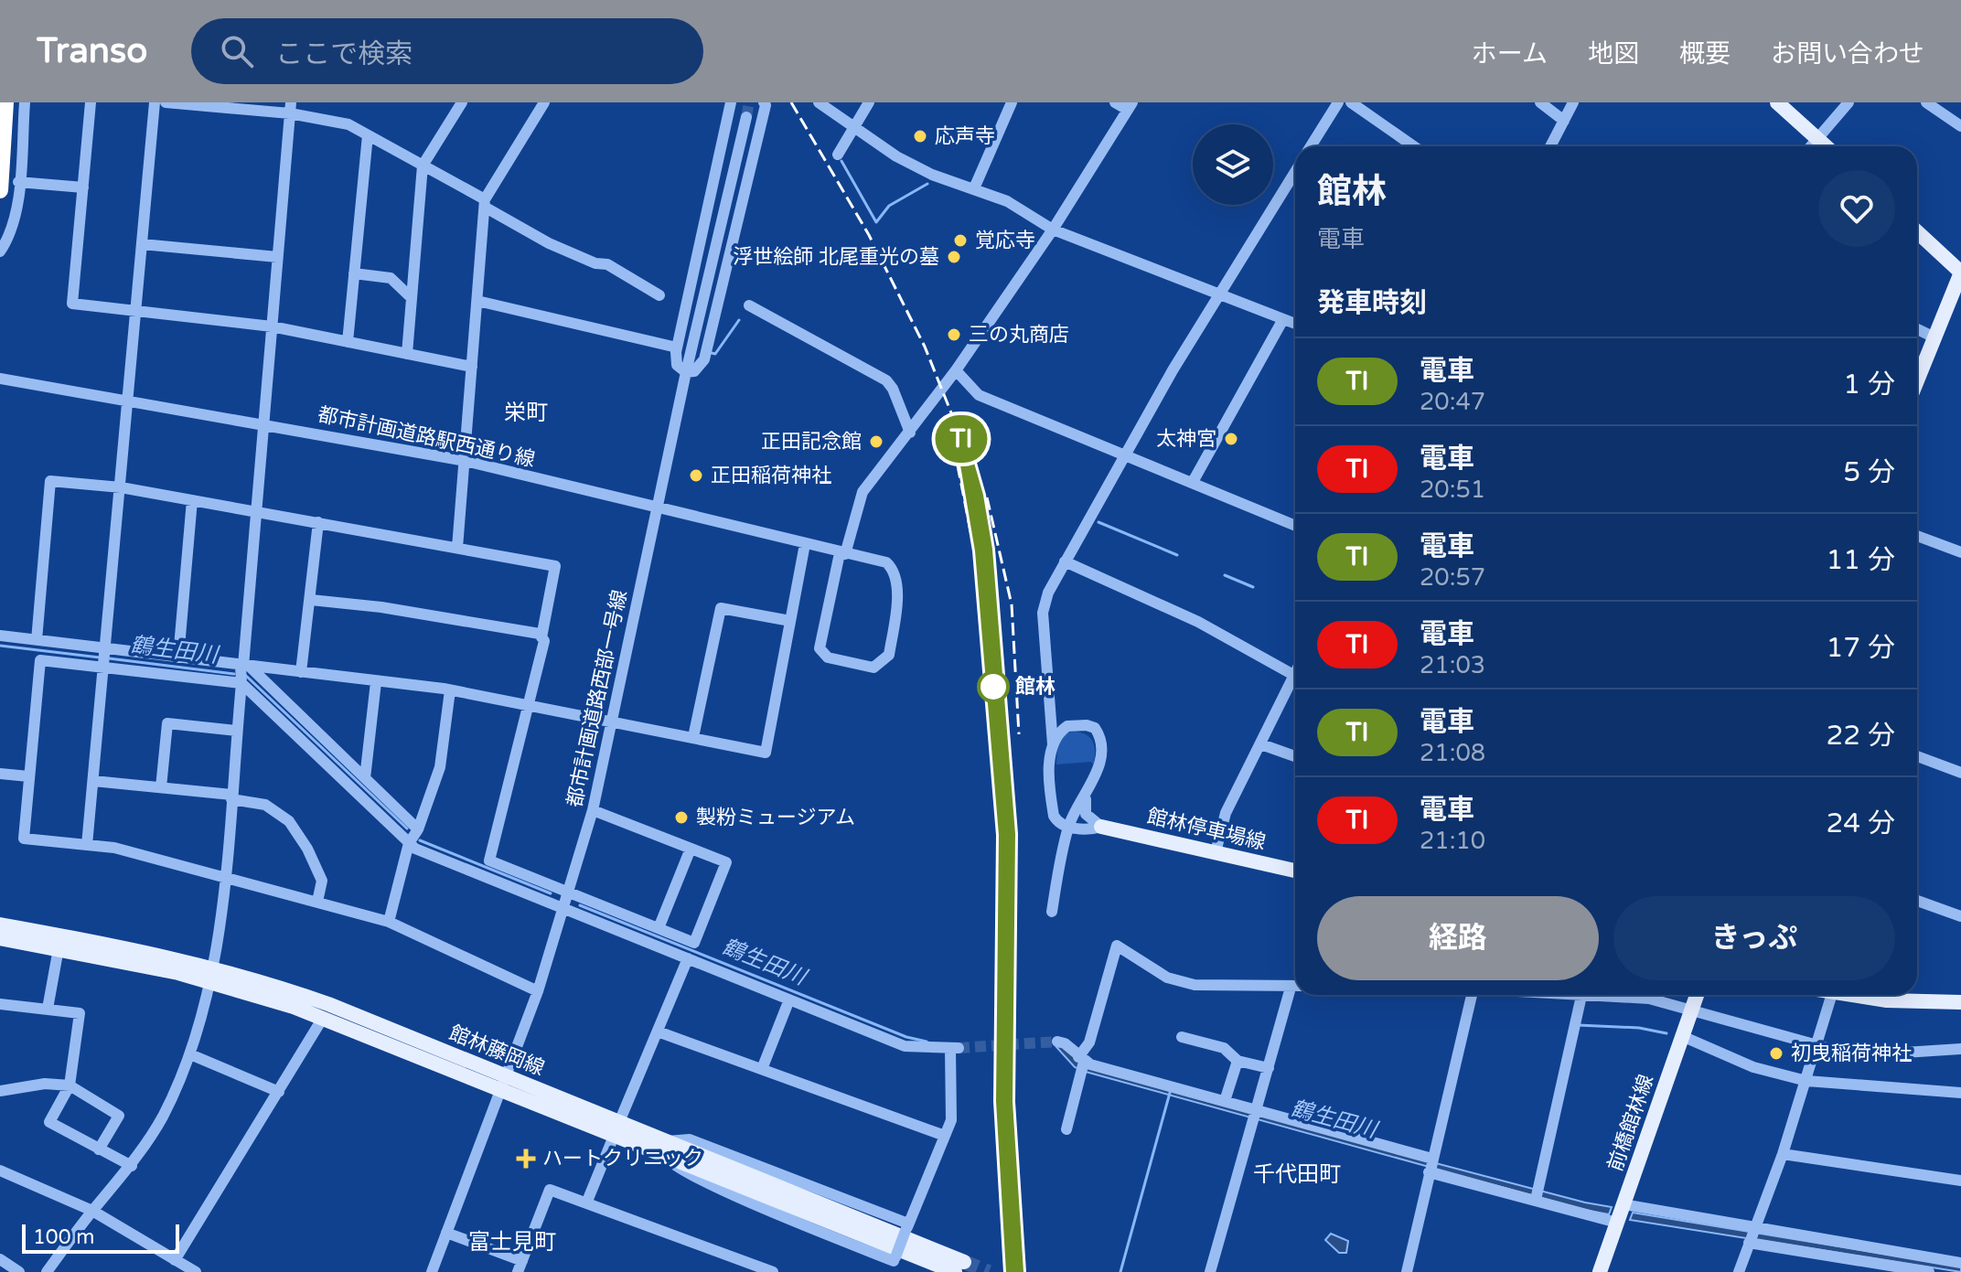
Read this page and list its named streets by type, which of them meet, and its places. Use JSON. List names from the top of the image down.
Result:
{
  "streets": {
    "main road": ["館林停車場線", "館林藤岡線", "前橋館林線"],
    "street": ["都市計画道路駅西通り線", "都市計画道路西部一号線"]
  },
  "crossings": [
    ["都市計画道路駅西通り線", "都市計画道路西部一号線"],
    ["都市計画道路西部一号線", "館林藤岡線"]
  ],
  "districts": ["栄町", "千代田町", "富士見町"],
  "water": ["鶴生田川"],
  "places": {
    "other": [
      "応声寺",
      "覚応寺",
      "浮世絵師 北尾重光の墓",
      "三の丸商店",
      "太神宮",
      "正田記念館",
      "正田稲荷神社",
      "館林",
      "製粉ミュージアム",
      "初曳稲荷神社"
    ],
    "health": ["ハートクリニック"]
  },
  "scale_bar": "100 m",
  "page": {
    "header": "Transo",
    "search": "ここで検索",
    "nav": [
      "ホーム",
      "地図",
      "概要",
      "お問い合わせ"
    ],
    "on_map": "TI",
    "heading": [
      ["館林", "電車"],
      "発車時刻"
    ],
    "list": [
      {
        "mark": "TI",
        "name": "電車",
        "note": "20:47",
        "value": "1 分"
      },
      {
        "mark": "TI",
        "name": "電車",
        "note": "20:51",
        "value": "5 分"
      },
      {
        "mark": "TI",
        "name": "電車",
        "note": "20:57",
        "value": "11 分"
      },
      {
        "mark": "TI",
        "name": "電車",
        "note": "21:03",
        "value": "17 分"
      },
      {
        "mark": "TI",
        "name": "電車",
        "note": "21:08",
        "value": "22 分"
      },
      {
        "mark": "TI",
        "name": "電車",
        "note": "21:10",
        "value": "24 分"
      }
    ],
    "buttons": ["経路", "きっぷ"],
    "scale": "100 m"
  }
}
